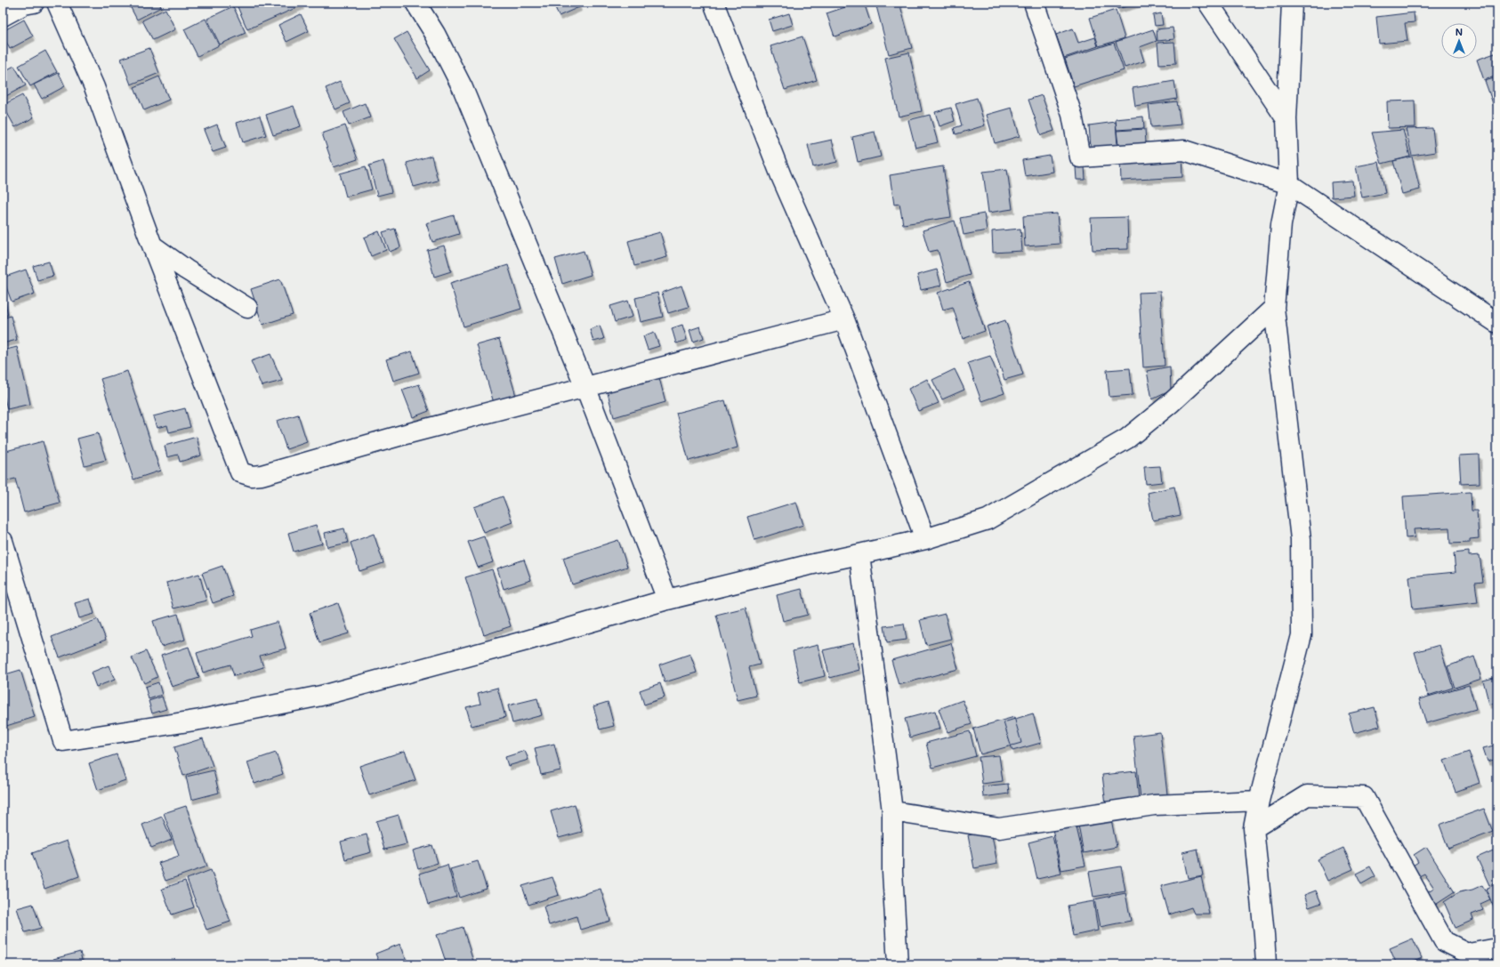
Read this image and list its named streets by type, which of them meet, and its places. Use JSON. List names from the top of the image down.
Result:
{
  "north": "top"
}
